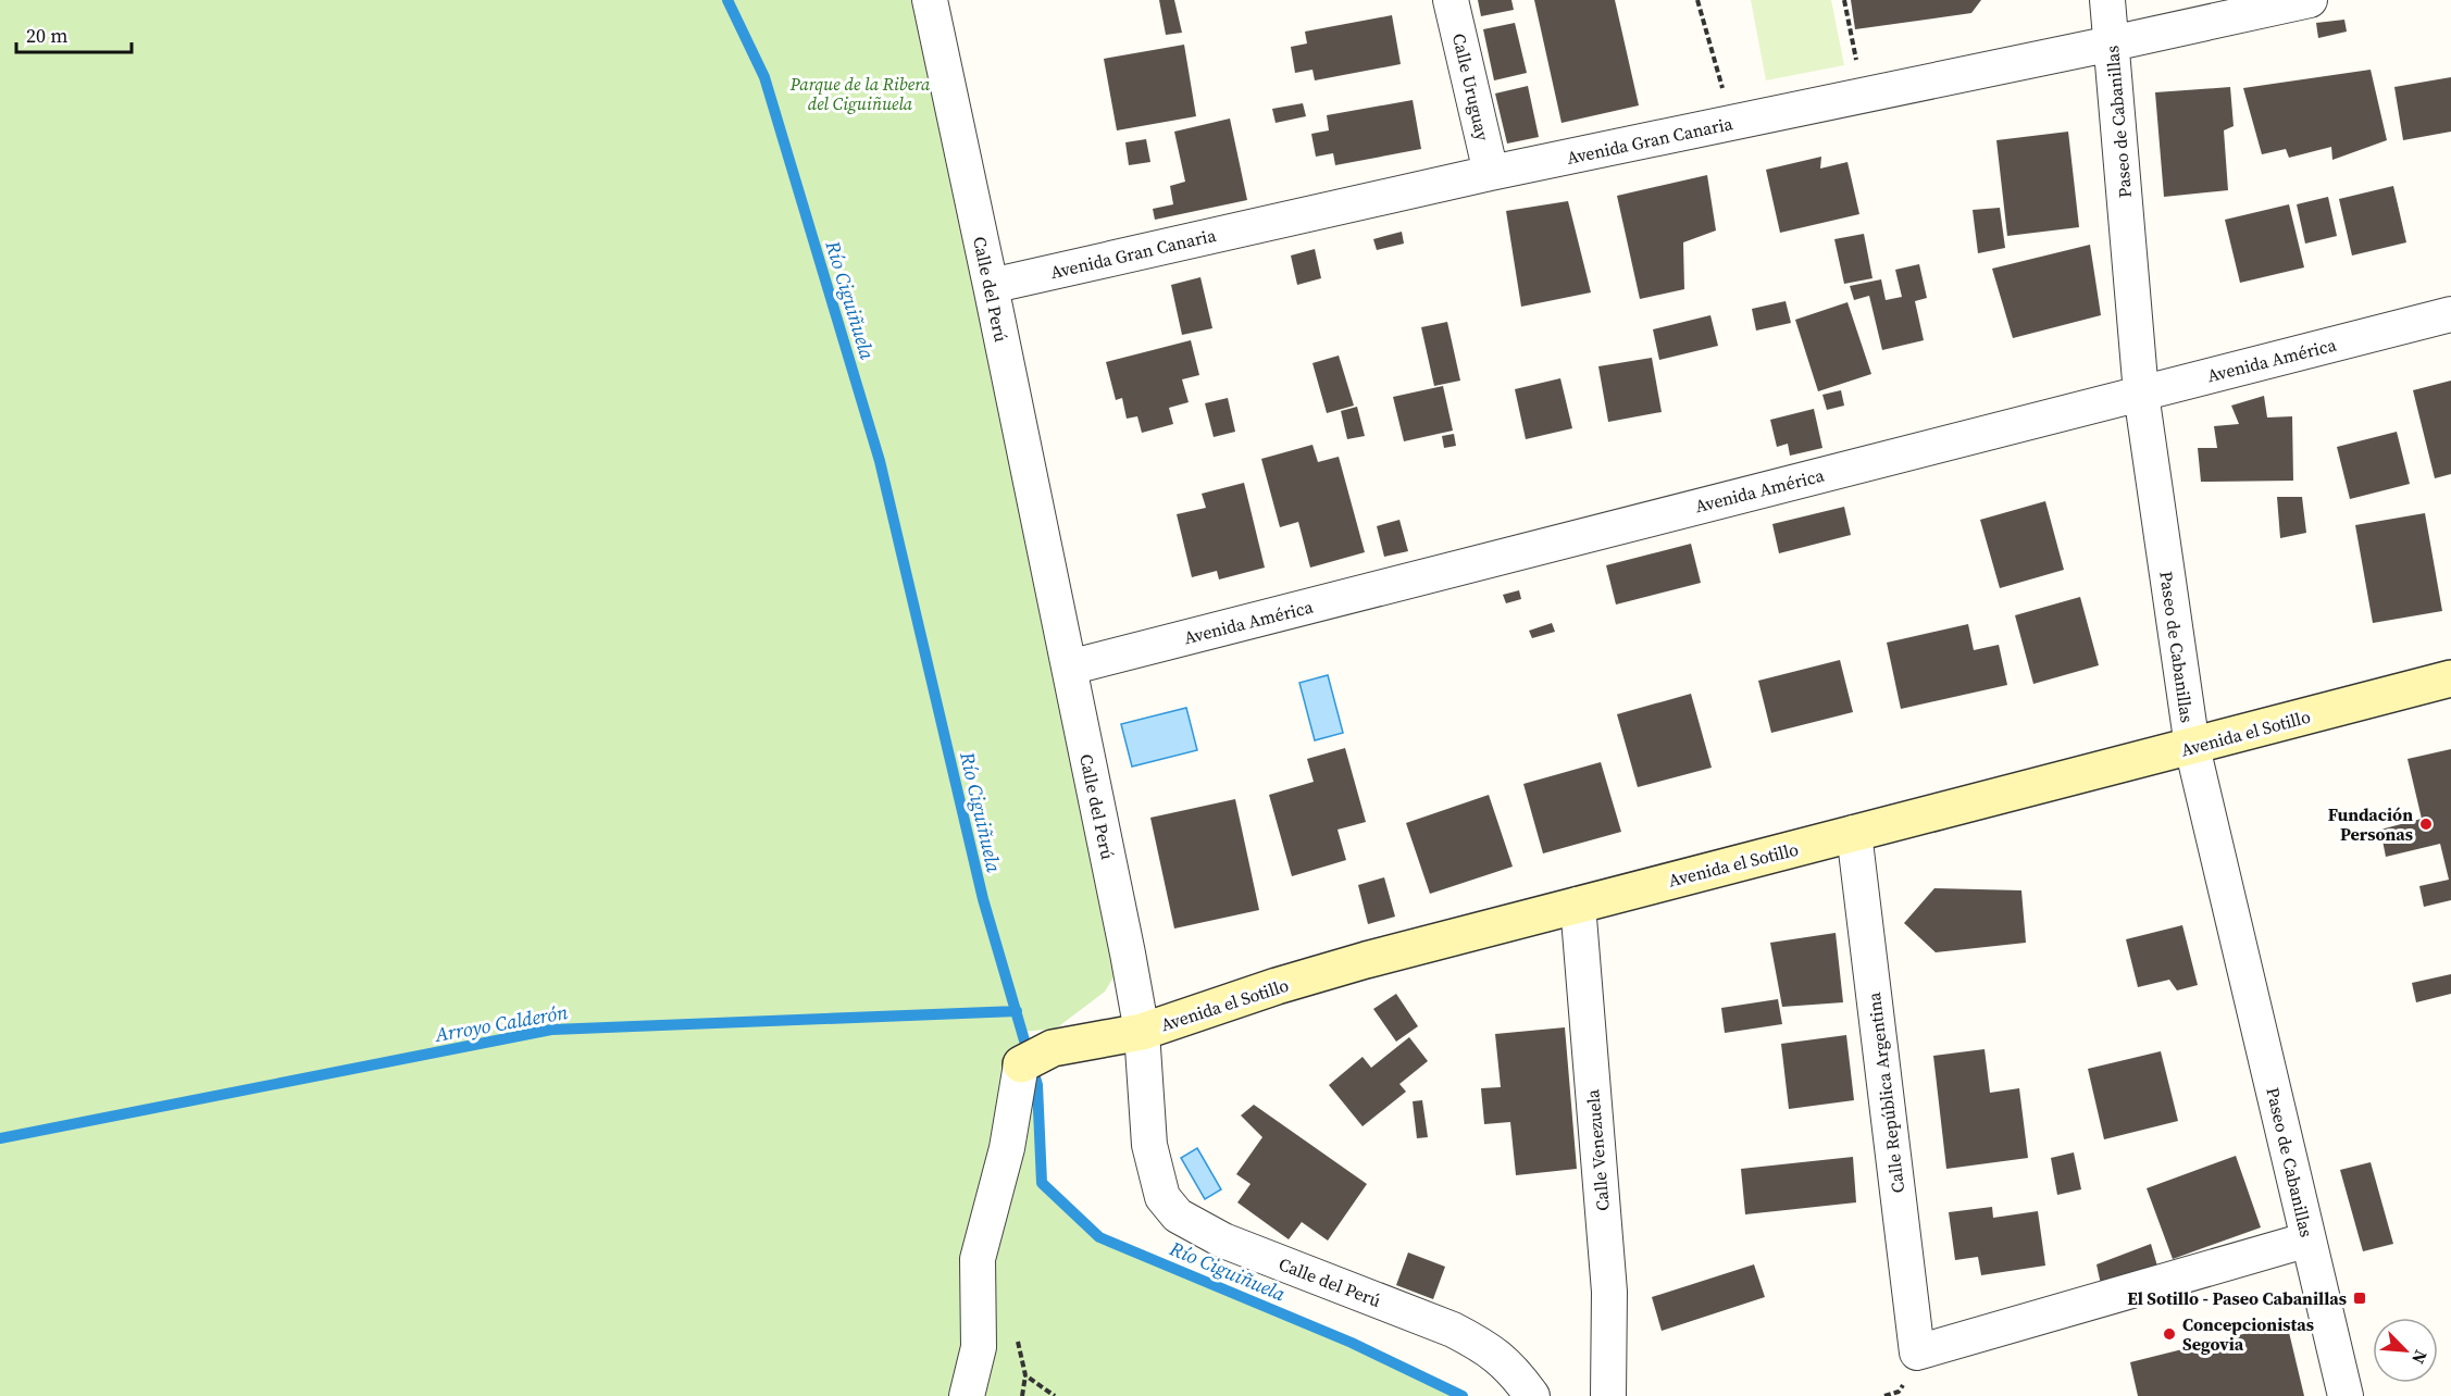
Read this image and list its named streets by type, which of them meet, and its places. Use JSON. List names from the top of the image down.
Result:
{
  "streets": {
    "street": [
      "Calle Uruguay",
      "Paseo de Cabanillas",
      "Avenida Gran Canaria",
      "Calle del Perú",
      "Avenida América",
      "Avenida el Sotillo",
      "Calle República Argentina",
      "Calle Venezuela"
    ]
  },
  "crossings": [
    ["Calle Uruguay", "Avenida Gran Canaria"],
    ["Paseo de Cabanillas", "Avenida Gran Canaria"],
    ["Paseo de Cabanillas", "Avenida América"],
    ["Paseo de Cabanillas", "Avenida el Sotillo"],
    ["Paseo de Cabanillas", "Calle República Argentina"],
    ["Avenida Gran Canaria", "Calle del Perú"],
    ["Calle del Perú", "Avenida América"],
    ["Calle del Perú", "Avenida el Sotillo"],
    ["Avenida el Sotillo", "Calle República Argentina"],
    ["Avenida el Sotillo", "Calle Venezuela"]
  ],
  "water": ["Río Ciguiñuela", "Arroyo Calderón"],
  "parks": ["Parque de la Ribera del Ciguiñuela"],
  "places": {
    "other": ["Fundación Personas", "Concepcionistas Segovia"],
    "transit": ["El Sotillo - Paseo Cabanillas"]
  },
  "scale_bar": "20 m",
  "north": "bottom right"
}
